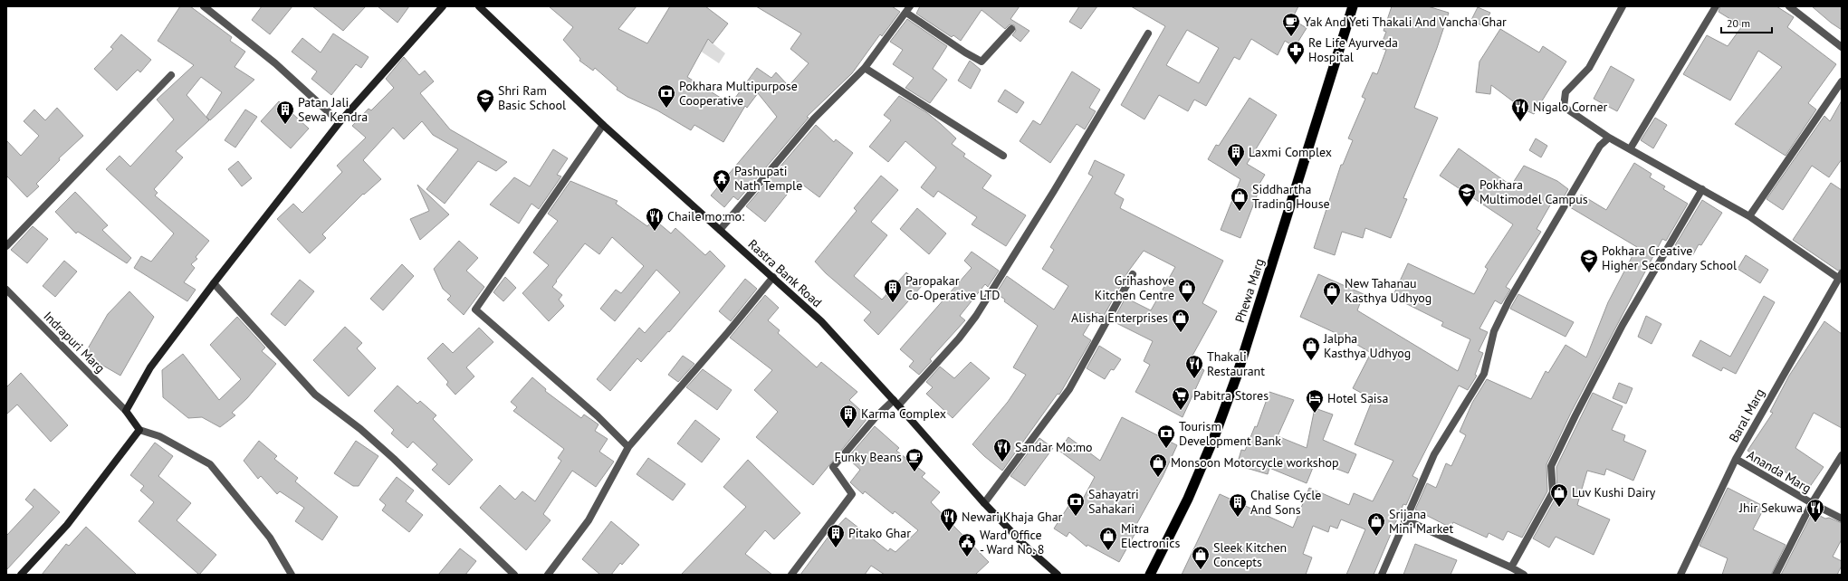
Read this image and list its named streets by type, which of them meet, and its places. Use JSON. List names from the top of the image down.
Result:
{
  "streets": {
    "highway": ["Phewa Marg"],
    "main road": ["Rastra Bank Road"],
    "street": ["Indrapuri Marg", "Baral Marg", "Ananda Marg"]
  },
  "crossings": [
    ["Baral Marg", "Ananda Marg"]
  ],
  "places": {
    "cafe": ["Yak And Yeti Thakali And Vancha Ghar", "Funky Beans"],
    "pharmacy": ["Re Life Ayurveda Hospital"],
    "bank": ["Pokhara Multipurpose Cooperative", "Tourism Development Bank", "Sahayatri Sahakari"],
    "school or university": ["Shri Ram Basic School", "Pokhara Multimodel Campus", "Pokhara Creative Higher Secondary School"],
    "restaurant": [
      "Nigalo Corner",
      "Chaile mo:mo:",
      "Thakali Restaurant",
      "Sandar Mo:mo",
      "Jhir Sekuwa",
      "Newari Khaja Ghar"
    ],
    "building": [
      "Patan Jali Sewa Kendra",
      "Laxmi Complex",
      "Paropakar Co-Operative LTD",
      "Karma Complex",
      "Chalise Cycle And Sons",
      "Pitako Ghar"
    ],
    "temple": ["Pashupati Nath Temple"],
    "shop": [
      "Siddhartha Trading House",
      "Grihashove Kitchen Centre",
      "New Tahanau Kasthya Udhyog",
      "Alisha Enterprises",
      "Jalpha Kasthya Udhyog",
      "Monsoon Motorcycle workshop",
      "Luv Kushi Dairy",
      "Srijana Mini Market",
      "Mitra Electronics",
      "Sleek Kitchen Concepts"
    ],
    "supermarket": ["Pabitra Stores"],
    "hotel": ["Hotel Saisa"],
    "public building": ["Ward Office - Ward No. 8"]
  },
  "scale_bar": "20 m"
}
